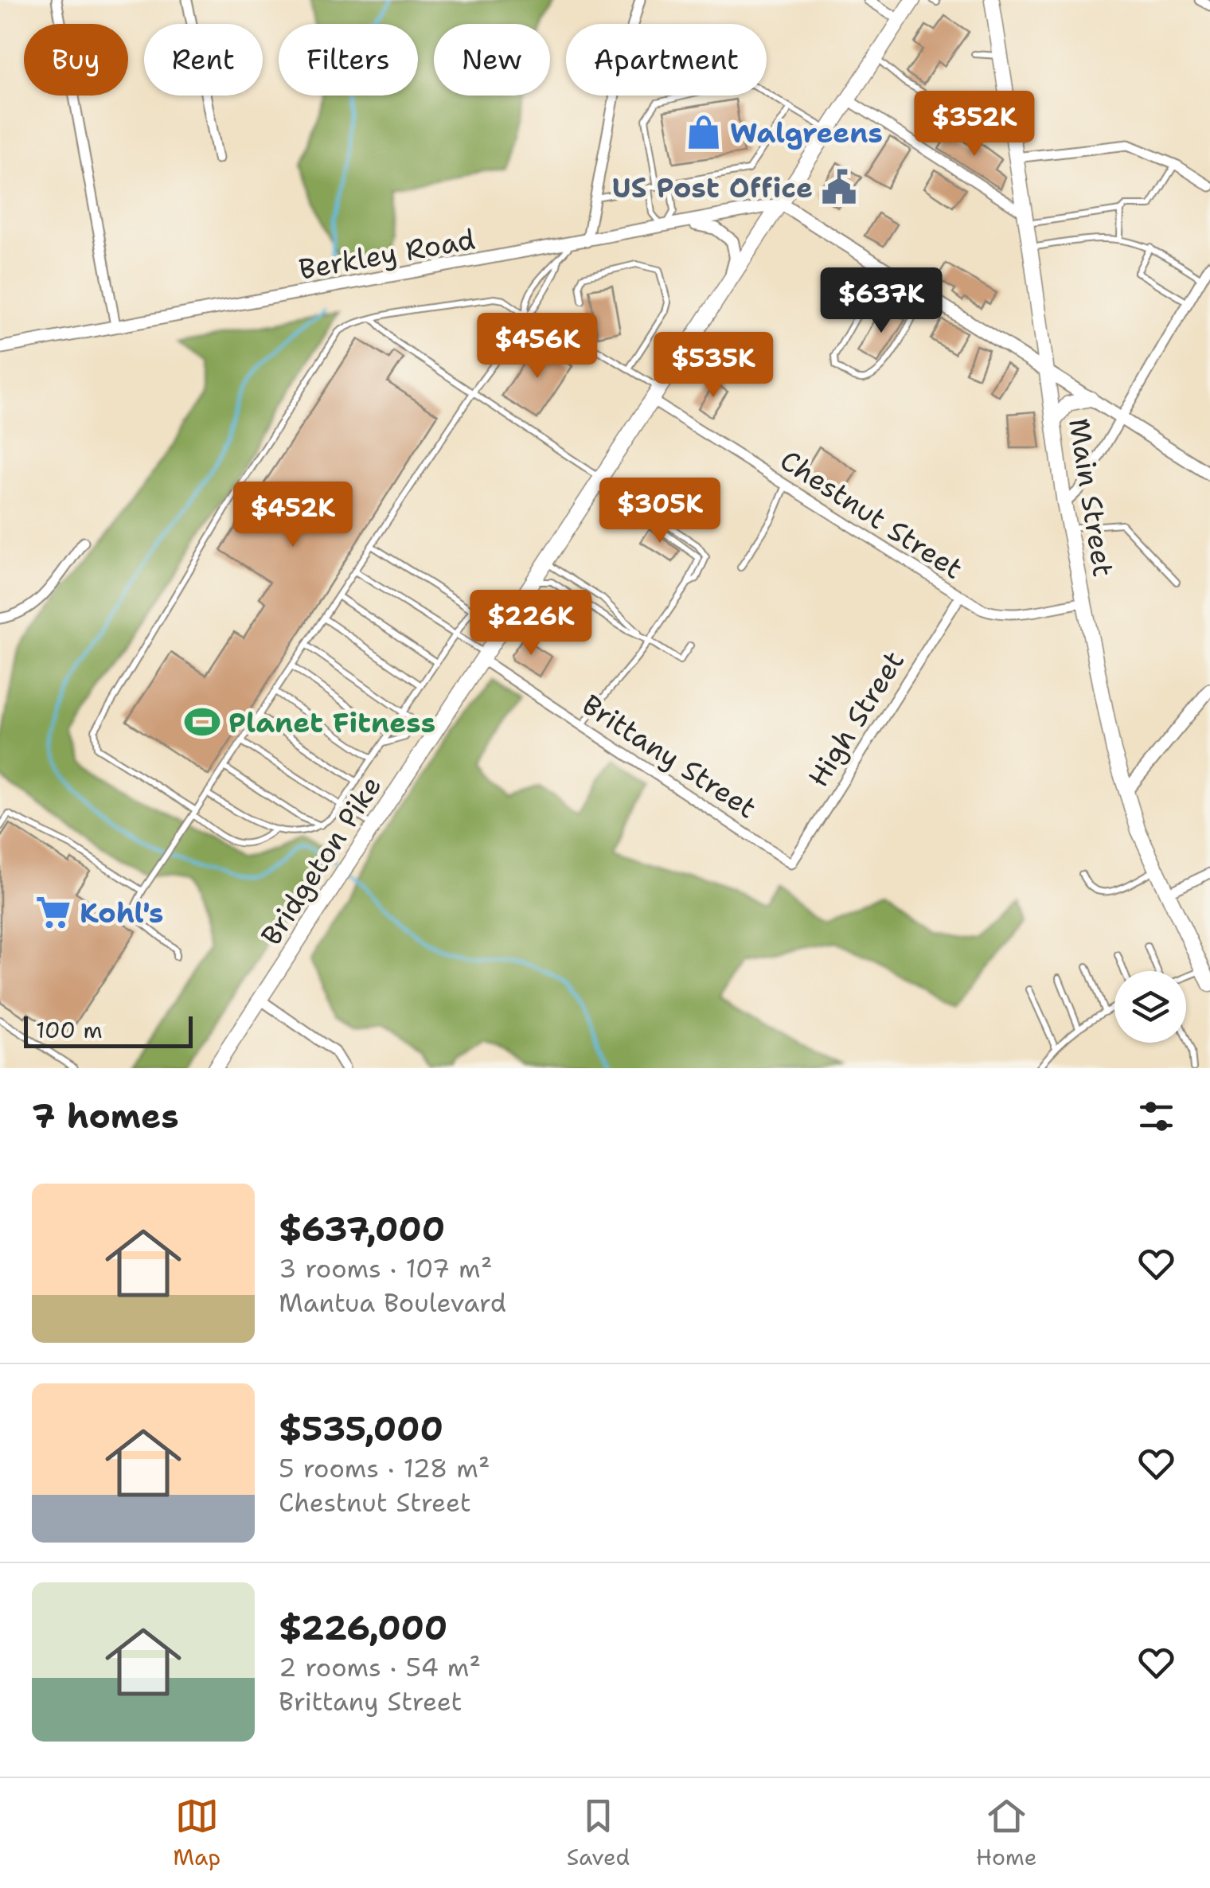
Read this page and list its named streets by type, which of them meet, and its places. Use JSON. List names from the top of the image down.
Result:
{
  "streets": {
    "main road": ["Main Street", "Bridgeton Pike"],
    "street": [
      "Berkley Road",
      "Chestnut Street",
      "High Street",
      "Brittany Street"
    ]
  },
  "crossings": [
    ["Berkley Road", "Bridgeton Pike"],
    ["Main Street", "Chestnut Street"],
    ["Chestnut Street", "High Street"],
    ["Chestnut Street", "Bridgeton Pike"],
    ["High Street", "Brittany Street"],
    ["Brittany Street", "Bridgeton Pike"]
  ],
  "places": {
    "shop": ["Walgreens"],
    "public building": ["US Post Office"],
    "sports": ["Planet Fitness"],
    "supermarket": ["Kohl's"]
  },
  "scale_bar": "100 m",
  "page": {
    "chip": [
      "Buy",
      "Rent",
      "Filters",
      "New",
      "Apartment"
    ],
    "price": [
      "$352K",
      "$637K",
      "$456K",
      "$535K",
      "$305K",
      "$452K",
      "$226K"
    ],
    "scale": "100 m",
    "heading": "7 homes",
    "list": [
      {
        "name": "$637,000",
        "note": "3 rooms · 107 m² · Mantua Boulevard"
      },
      {
        "name": "$535,000",
        "note": "5 rooms · 128 m² · Chestnut Street"
      },
      {
        "name": "$226,000",
        "note": "2 rooms · 54 m² · Brittany Street"
      }
    ],
    "tabs": ["Map", "Saved", "Home"]
  }
}
